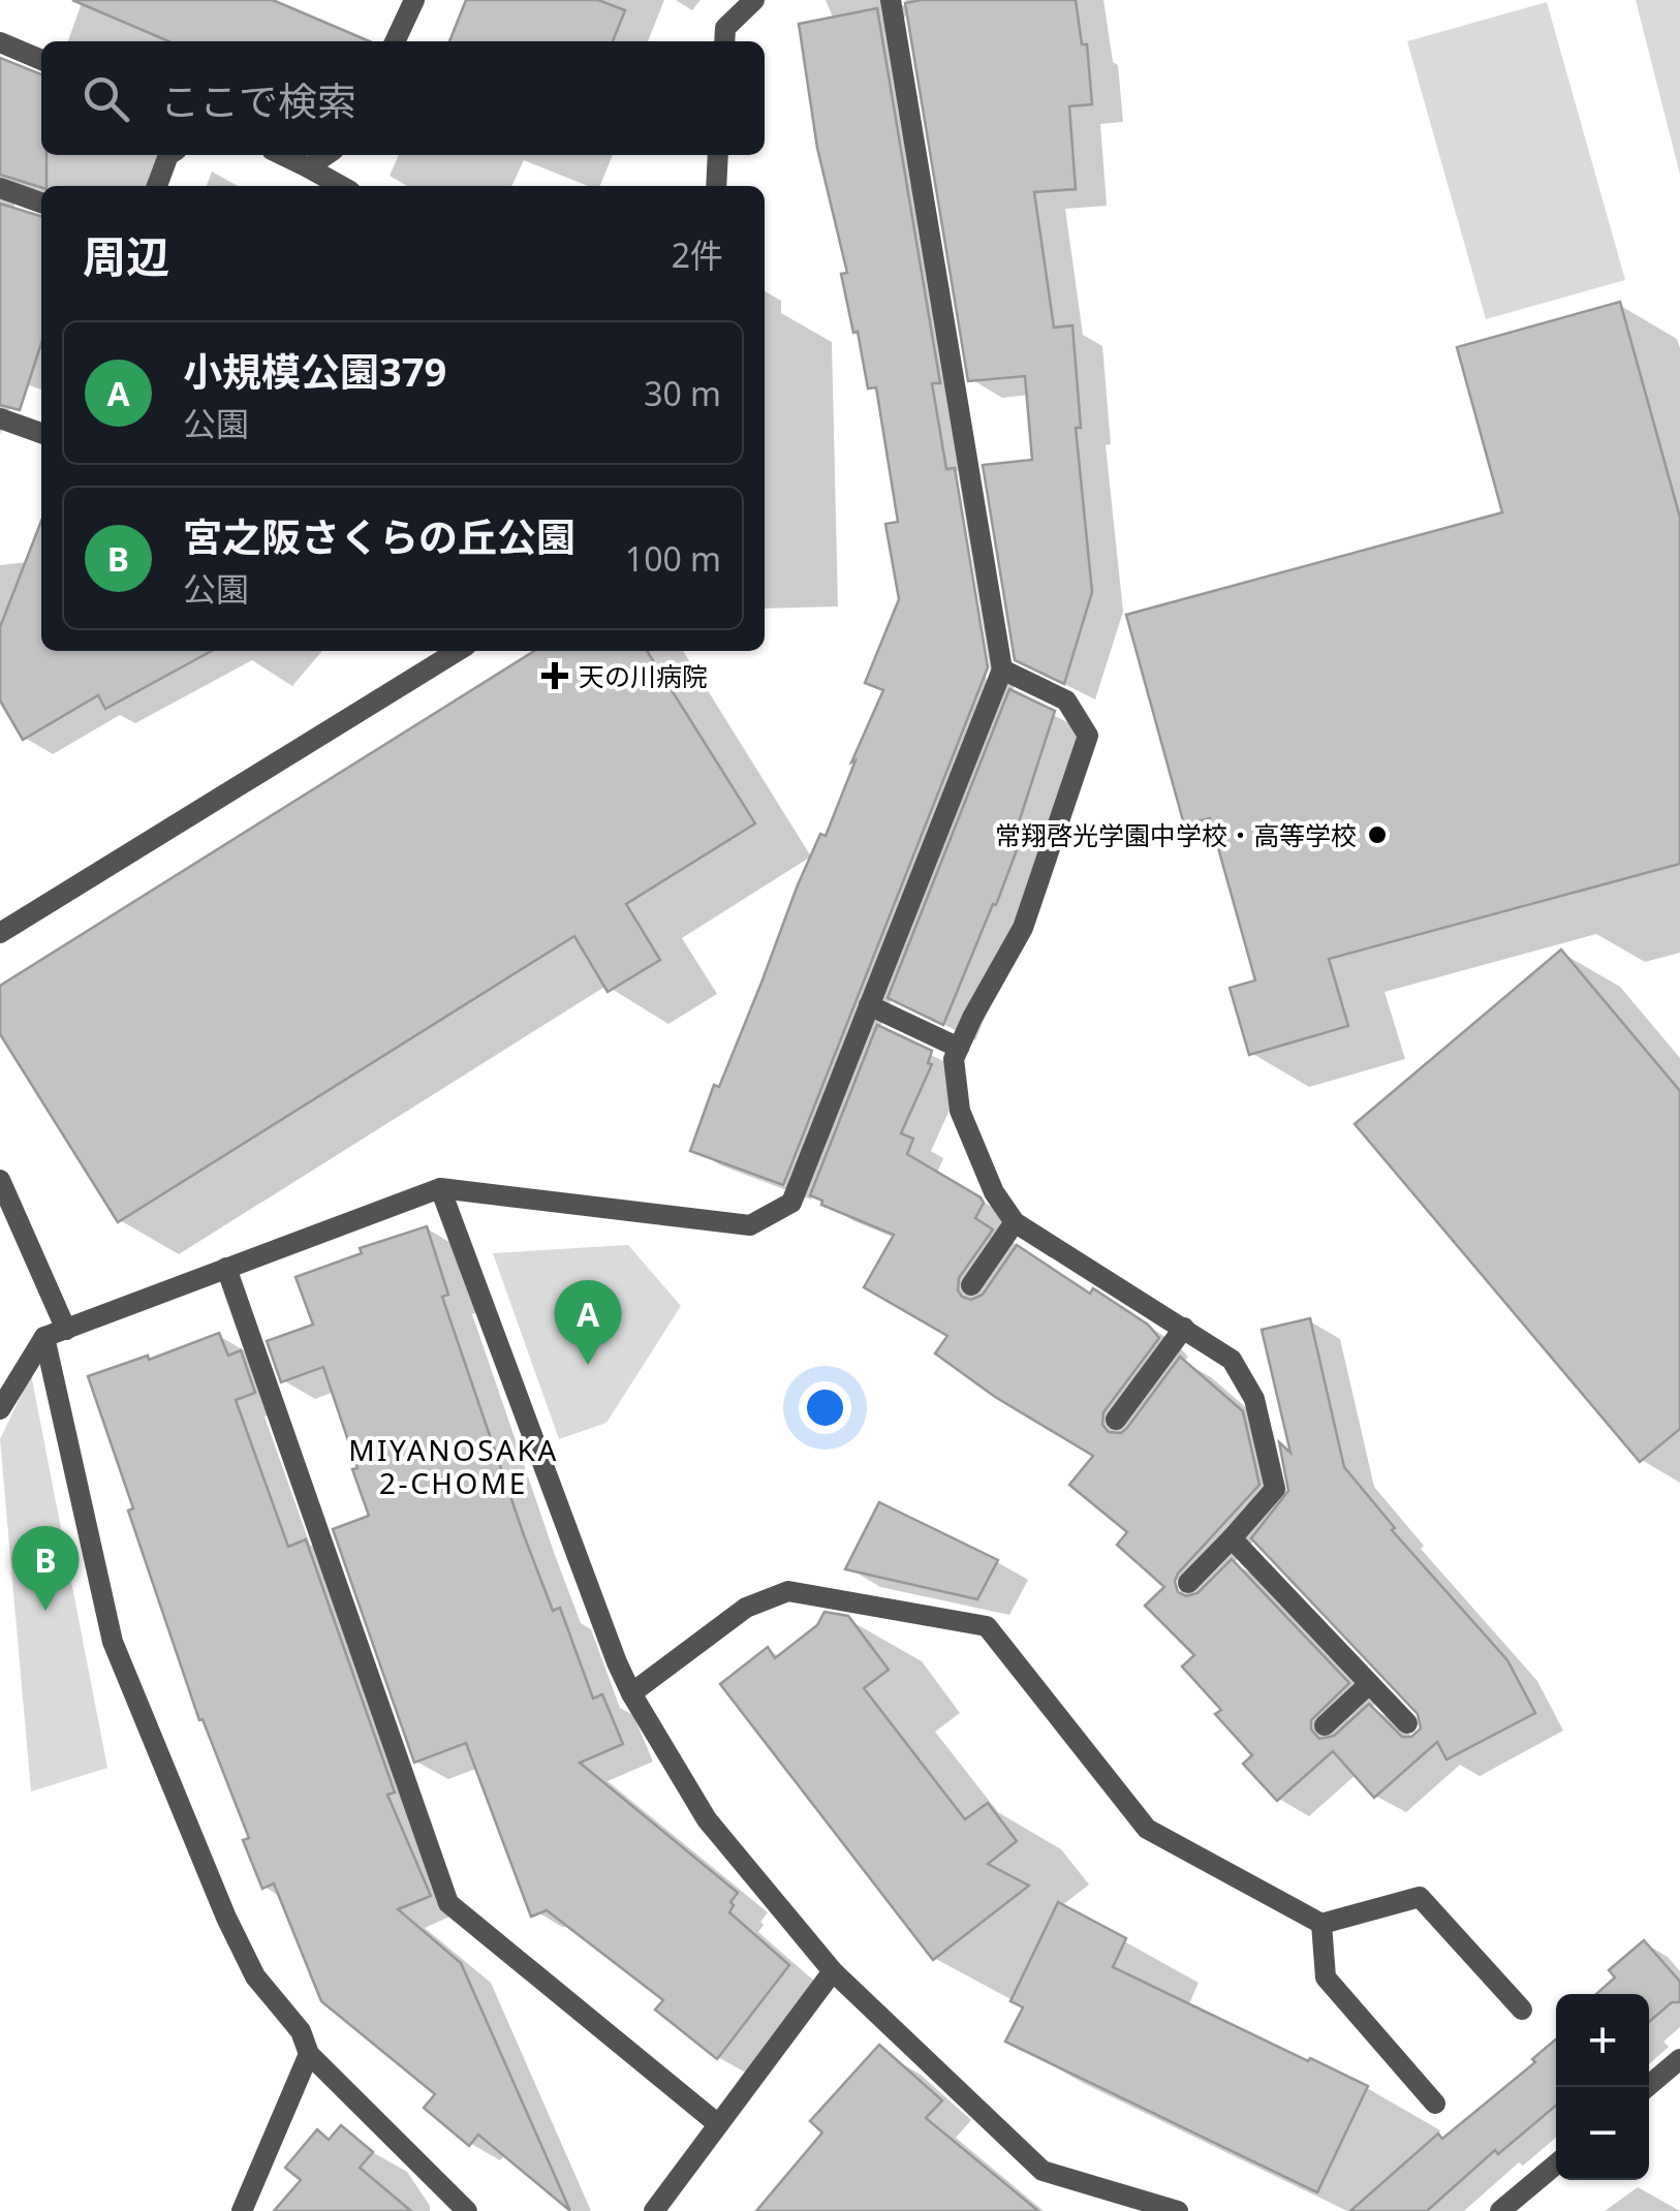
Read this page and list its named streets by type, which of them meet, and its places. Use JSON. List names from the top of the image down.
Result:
{
  "districts": ["MIYANOSAKA 2-CHOME"],
  "places": {
    "health": ["天の川病院"],
    "other": ["常翔啓光学園中学校・高等学校"]
  },
  "page": {
    "search": "ここで検索",
    "heading": ["周辺", "2件"],
    "list": [
      {
        "mark": "A",
        "name": "小規模公園379",
        "note": "公園",
        "value": "30 m"
      },
      {
        "mark": "B",
        "name": "宮之阪さくらの丘公園",
        "note": "公園",
        "value": "100 m"
      }
    ],
    "pins": ["A", "B"],
    "map_buttons": ["+", "−"]
  }
}
